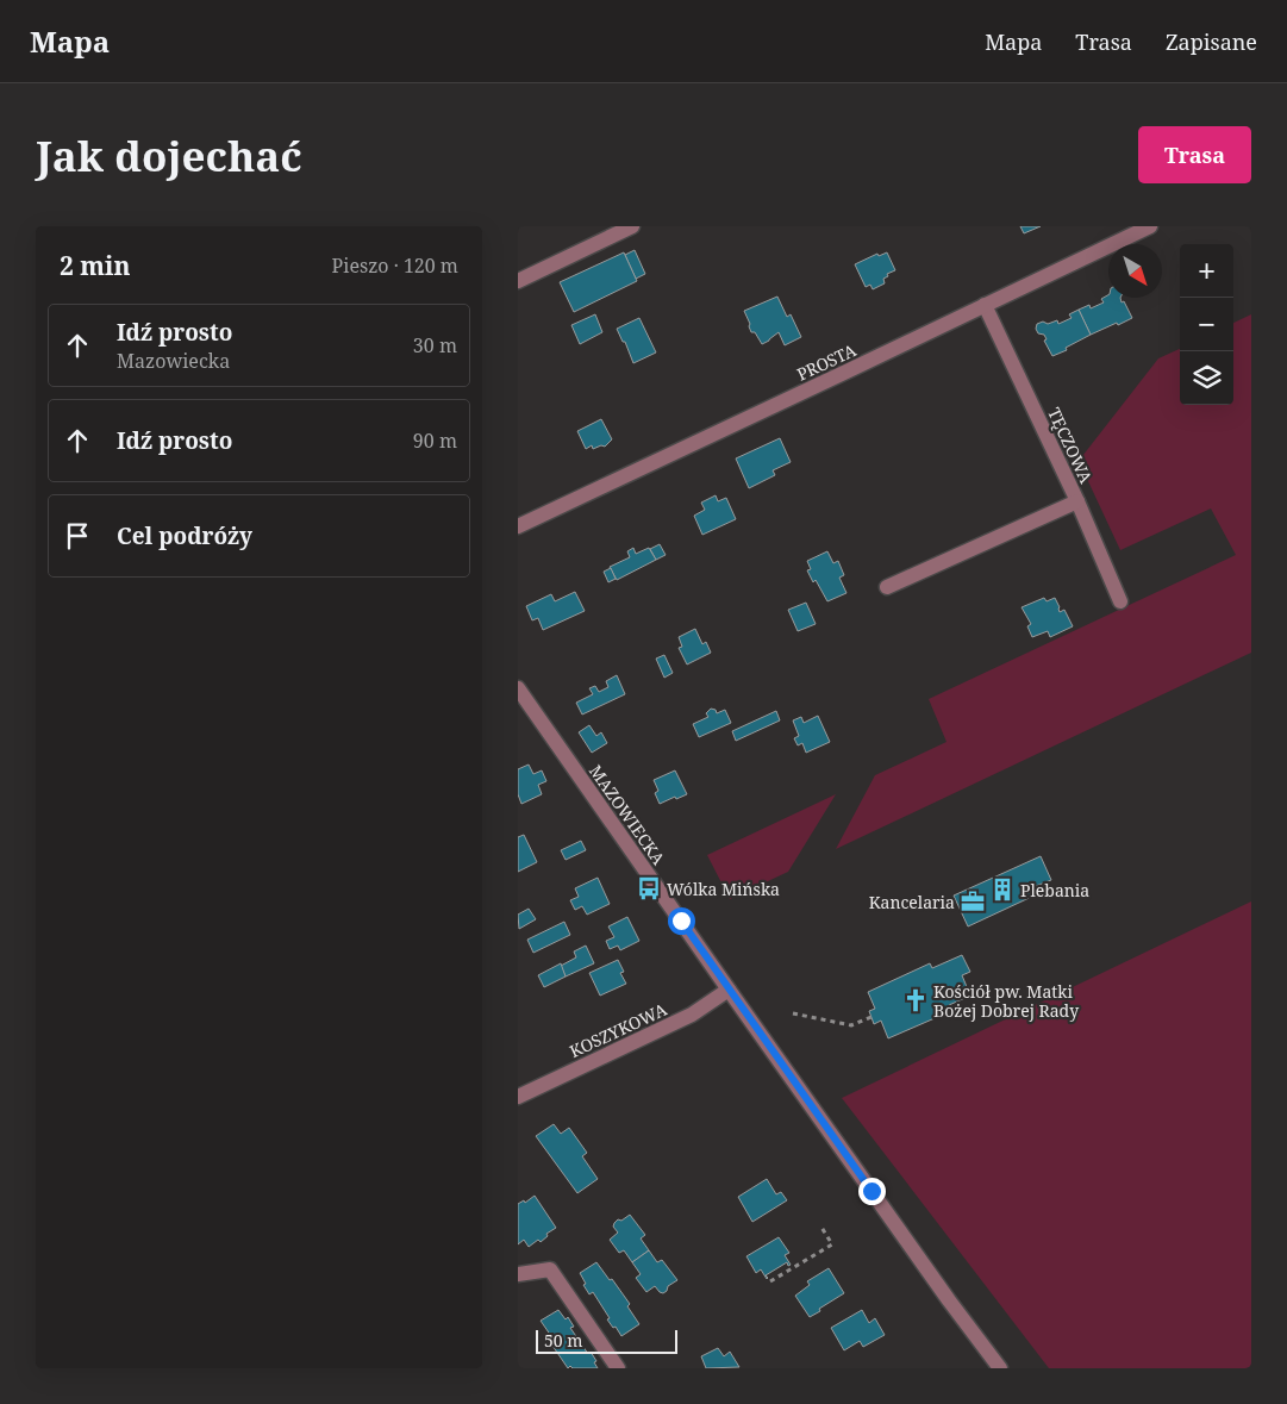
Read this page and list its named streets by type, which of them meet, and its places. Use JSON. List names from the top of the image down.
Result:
{
  "streets": {
    "street": [
      "PROSTA",
      "TĘCZOWA",
      "MAZOWIECKA",
      "KOSZYKOWA"
    ]
  },
  "crossings": [
    ["PROSTA", "TĘCZOWA"],
    ["MAZOWIECKA", "KOSZYKOWA"]
  ],
  "places": {
    "bus stop": ["Wólka Mińska"],
    "building": ["Plebania"],
    "office": ["Kancelaria"],
    "church": ["Kościół pw. Matki Bożej Dobrej Rady"]
  },
  "scale_bar": "50 m",
  "north": "bottom right",
  "page": {
    "header": "Mapa",
    "nav": ["Mapa", "Trasa", "Zapisane"],
    "buttons": "Trasa",
    "title": "Jak dojechać",
    "heading": ["2 min", "Pieszo · 120 m"],
    "map_buttons": ["+", "−"],
    "list": [
      ["Idź prosto", "Mazowiecka", "30 m"],
      ["Idź prosto", "90 m"],
      "Cel podróży"
    ],
    "scale": "50 m"
  }
}
